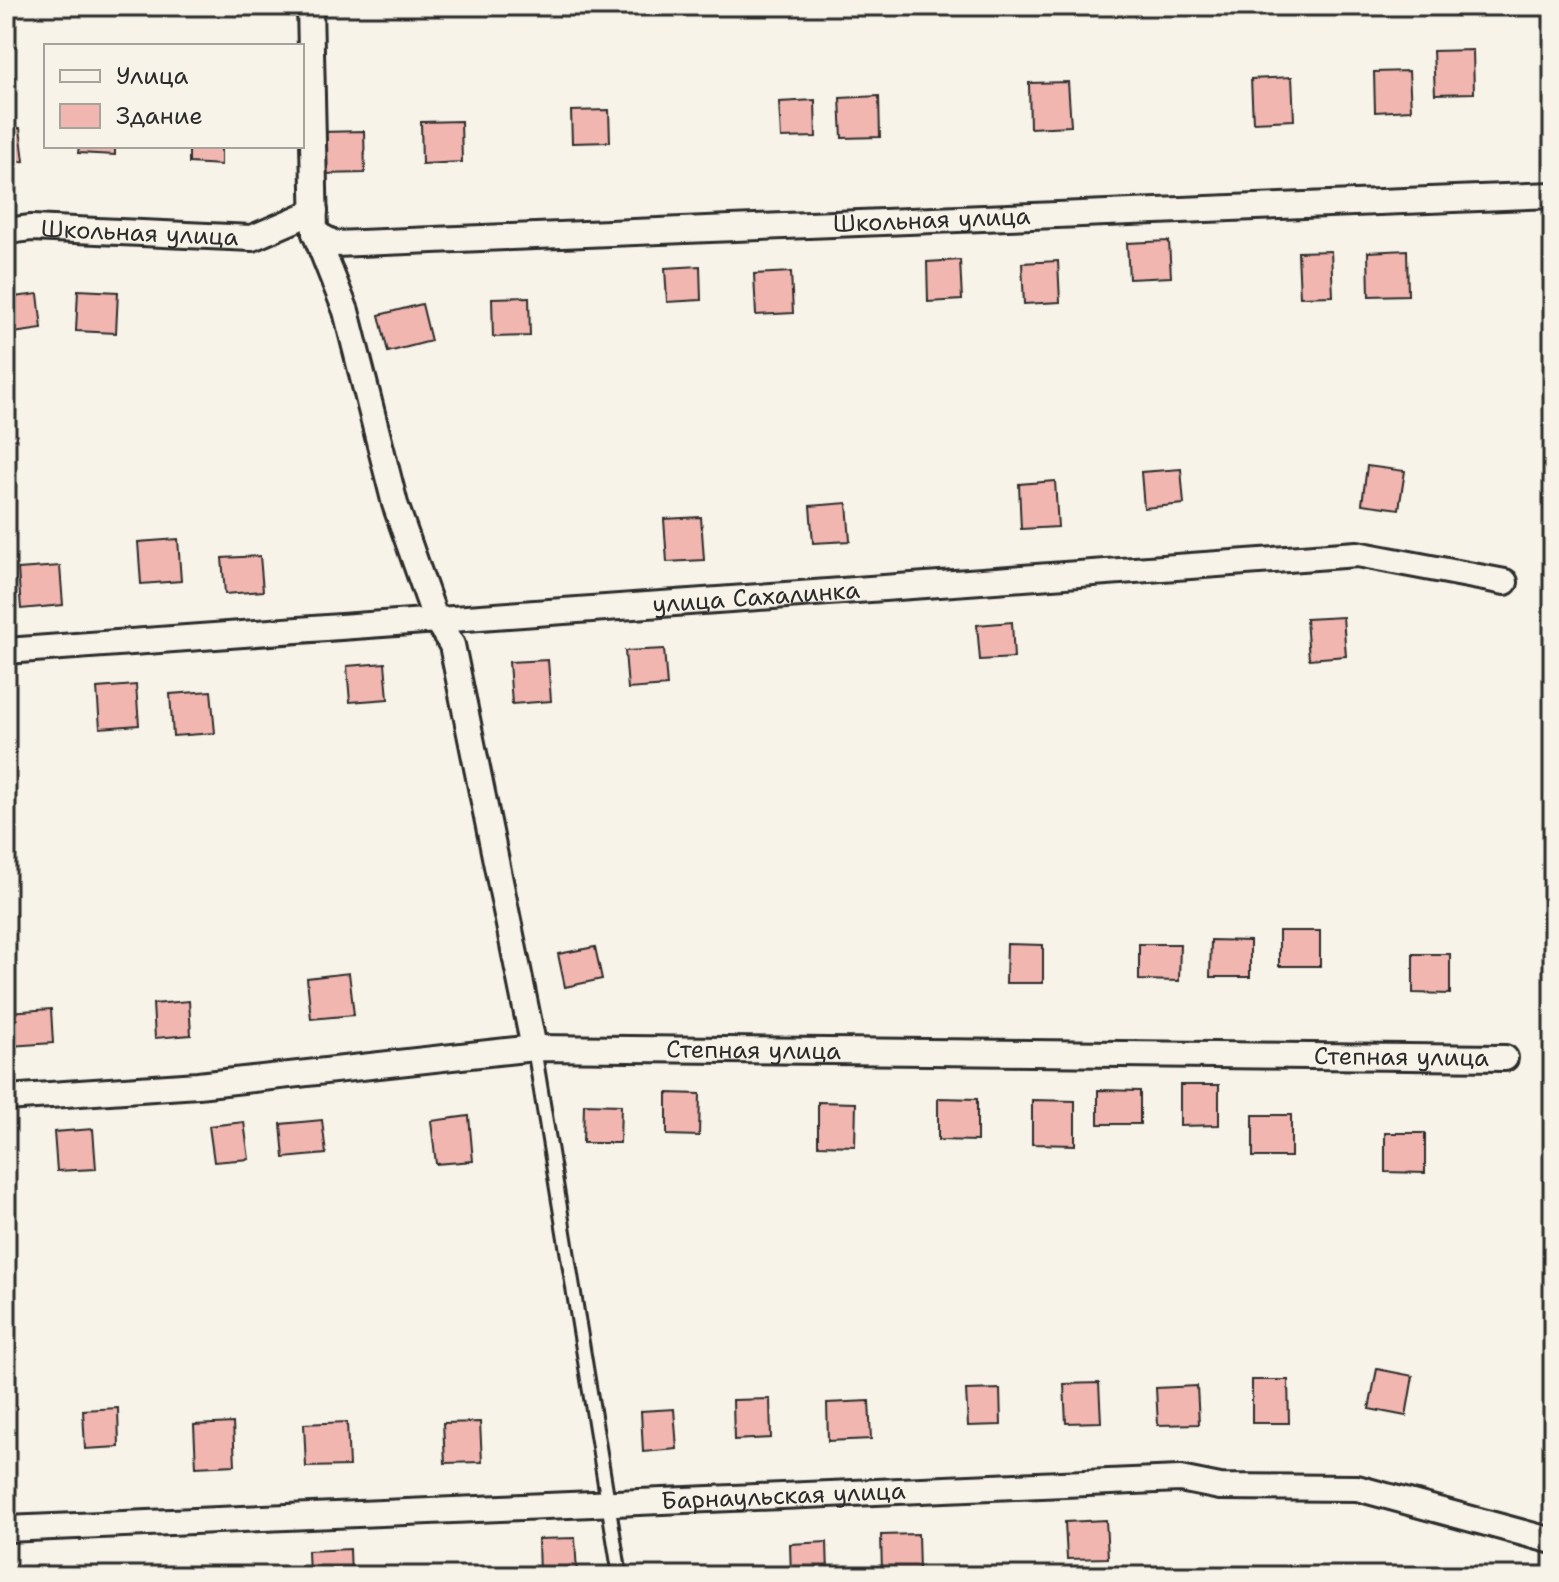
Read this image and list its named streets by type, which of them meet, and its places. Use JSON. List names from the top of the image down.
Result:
{
  "streets": {
    "street": [
      "Школьная улица",
      "улица Сахалинка",
      "Степная улица",
      "Барнаульская улица"
    ]
  },
  "legend": ["Улица", "Здание"]
}
